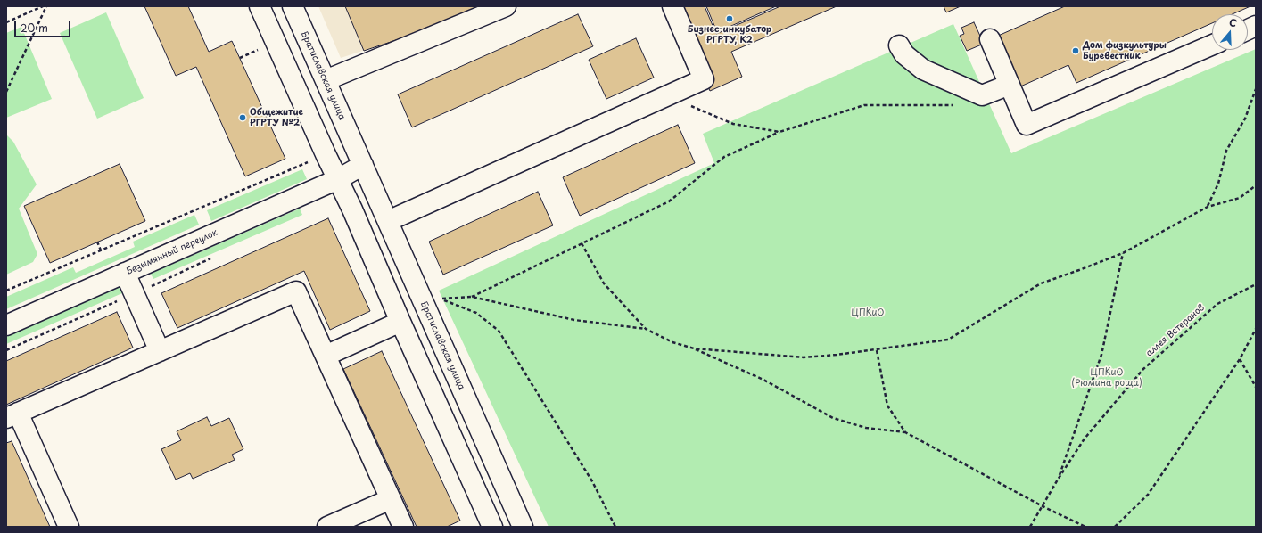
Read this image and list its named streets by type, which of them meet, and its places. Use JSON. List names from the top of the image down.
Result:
{
  "streets": {
    "street": ["Братиславская улица", "Безымянный переулок"],
    "path": ["аллея Ветеранов"]
  },
  "parks": ["ЦПКиО", "ЦПКиО (Рюмина роща)"],
  "places": ["Бизнес-инкубатор РГРТУ, К2", "Дом физкультуры Буревестник", "Общежитие РГРТУ №2"],
  "scale_bar": "20 m",
  "north": "top"
}
